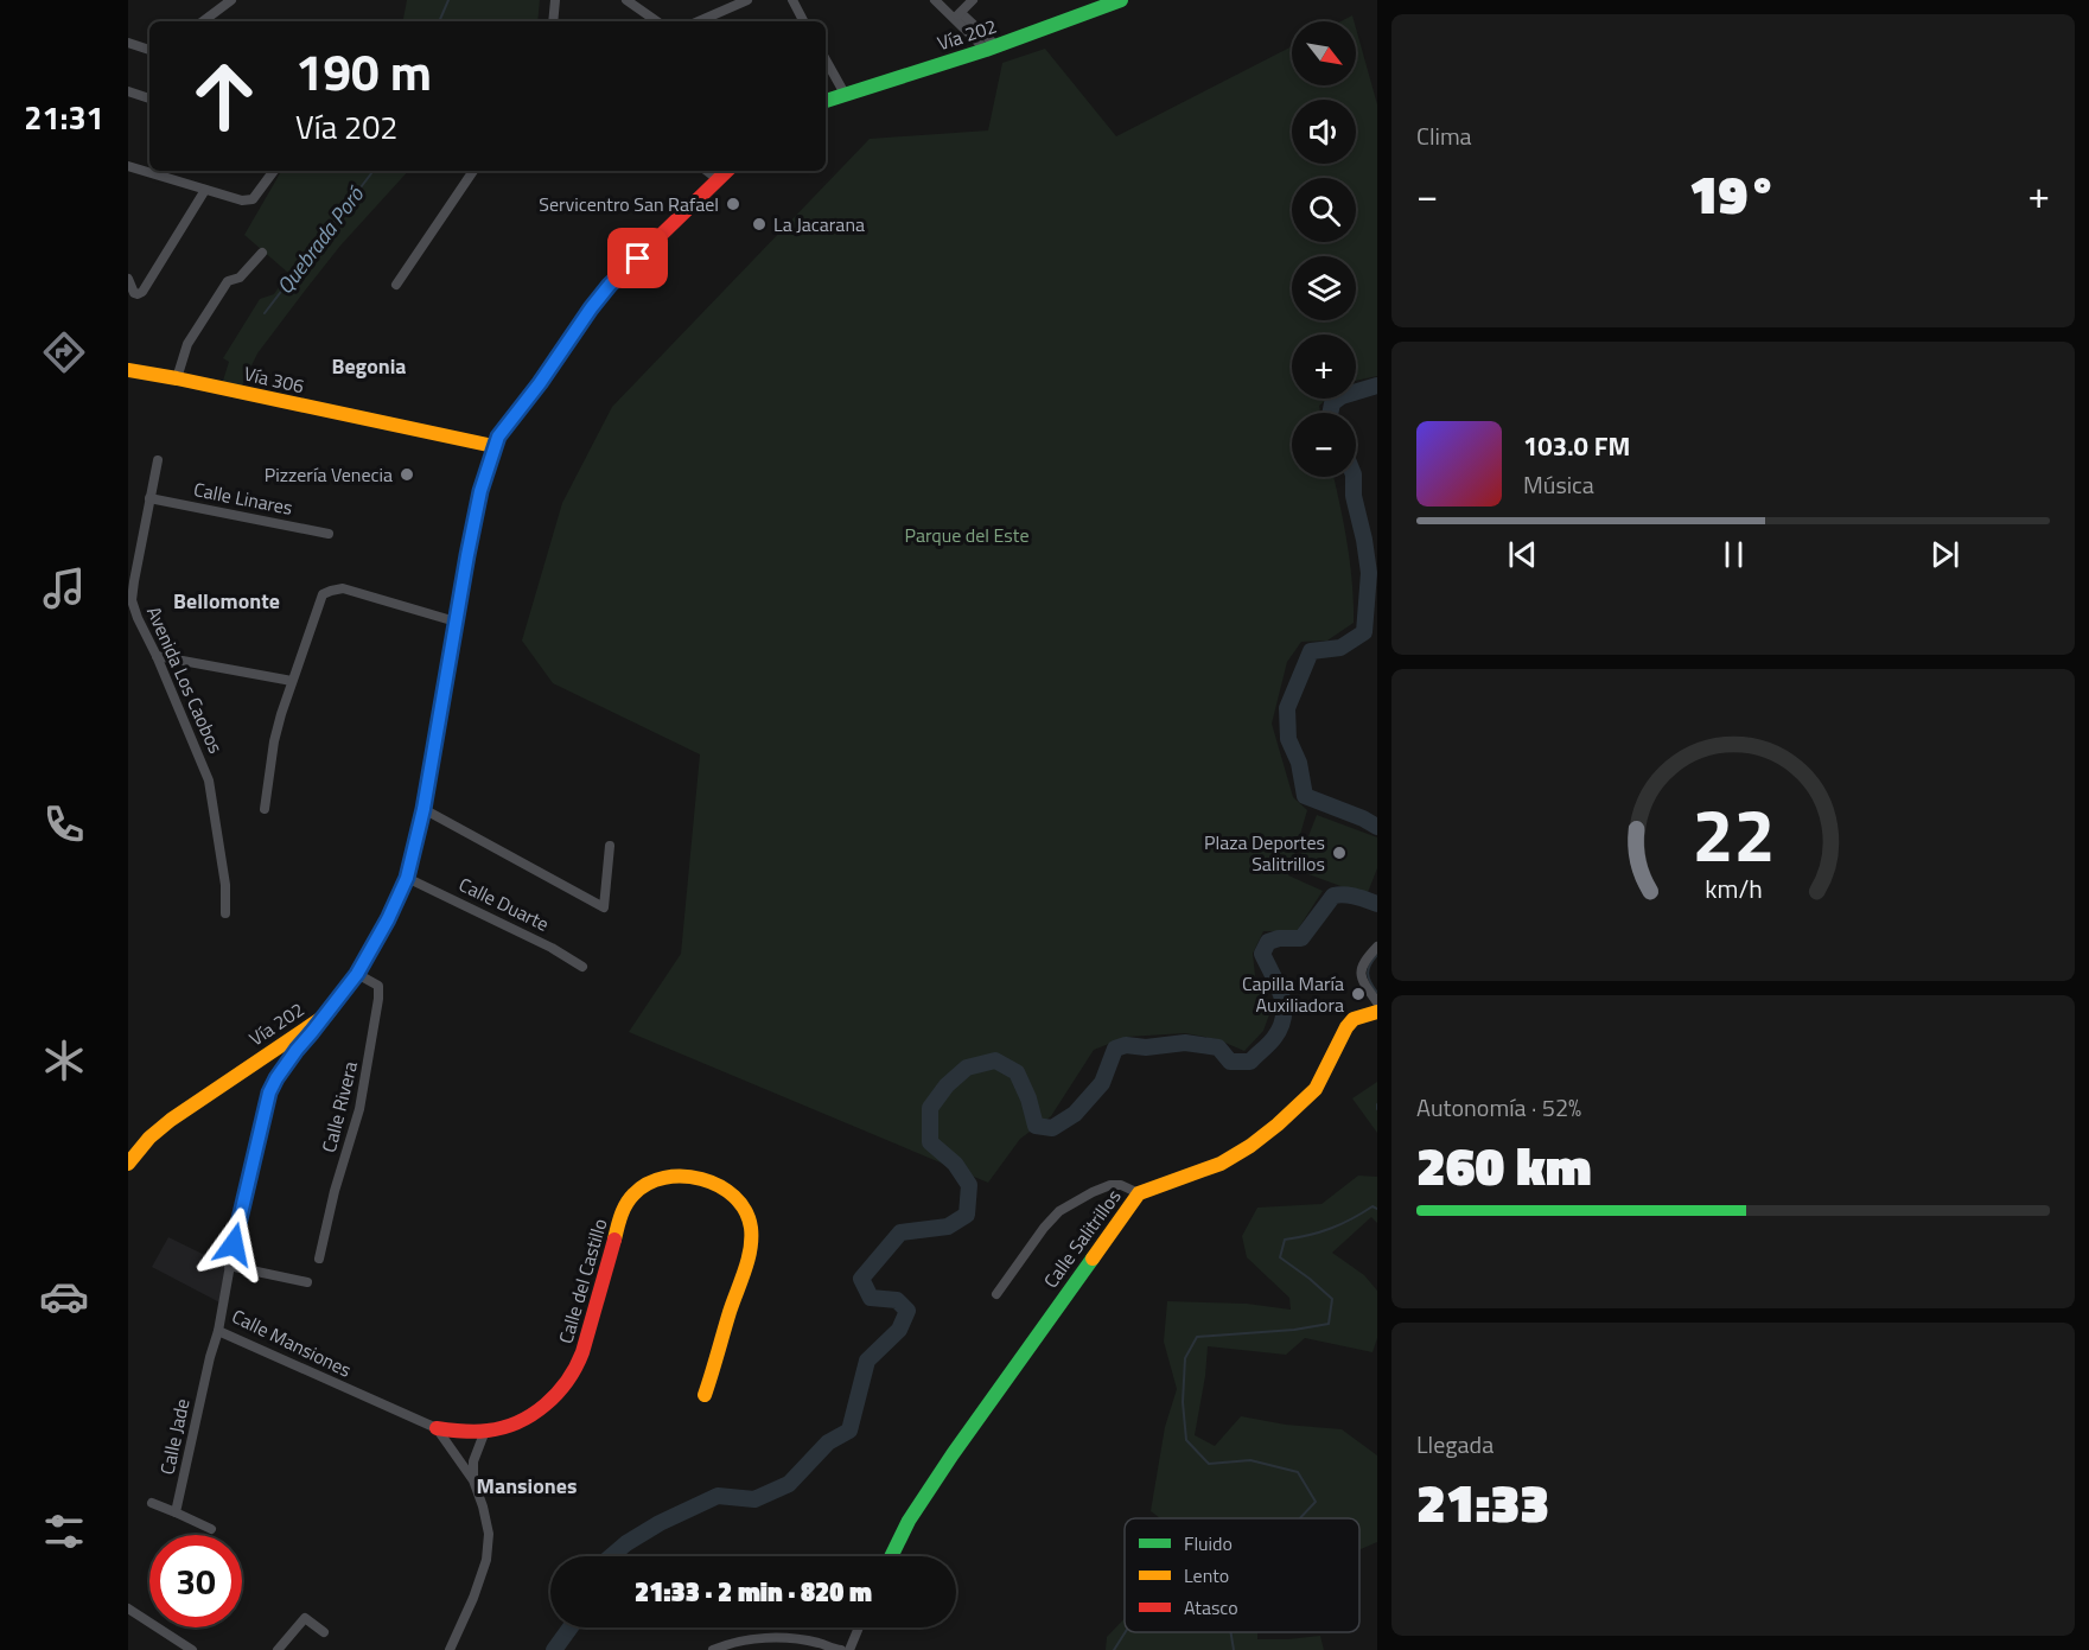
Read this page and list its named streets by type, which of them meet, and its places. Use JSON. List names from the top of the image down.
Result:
{
  "streets": {
    "street": [
      "Vía 202",
      "Vía 306",
      "Calle Linares",
      "Avenida Los Caobos",
      "Calle Duarte",
      "Calle Rivera",
      "Calle Salitrillos",
      "Calle del Castillo",
      "Calle Mansiones",
      "Calle Jade"
    ]
  },
  "crossings": [
    ["Vía 202", "Vía 306"],
    ["Vía 202", "Calle Duarte"],
    ["Vía 202", "Calle Rivera"],
    ["Vía 202", "Calle Mansiones"],
    ["Calle Linares", "Avenida Los Caobos"],
    ["Calle del Castillo", "Calle Mansiones"],
    ["Calle Mansiones", "Calle Jade"]
  ],
  "districts": ["Begonia", "Bellomonte", "Mansiones"],
  "water": ["Quebrada Poró"],
  "parks": ["Parque del Este"],
  "places": [
    "Servicentro San Rafael",
    "La Jacarana",
    "Pizzería Venecia",
    "Plaza Deportes Salitrillos",
    "Capilla María Auxiliadora"
  ],
  "legend": ["Fluido", "Lento", "Atasco"],
  "north": "bottom right",
  "page": {
    "tabs": "21:31",
    "tile": [
      "Clima",
      ["Autonomía · 52%", "260 km"],
      ["Llegada", "21:33"]
    ],
    "map_buttons": ["+", "−"],
    "turn": ["190 m", "Vía 202"],
    "heat": ["−", "19°", "+"],
    "song": ["103.0 FM", "Música"],
    "limit": "30",
    "trip": "21:33 · 2 min · 820 m",
    "gauge": ["22", "km/h"]
  }
}
